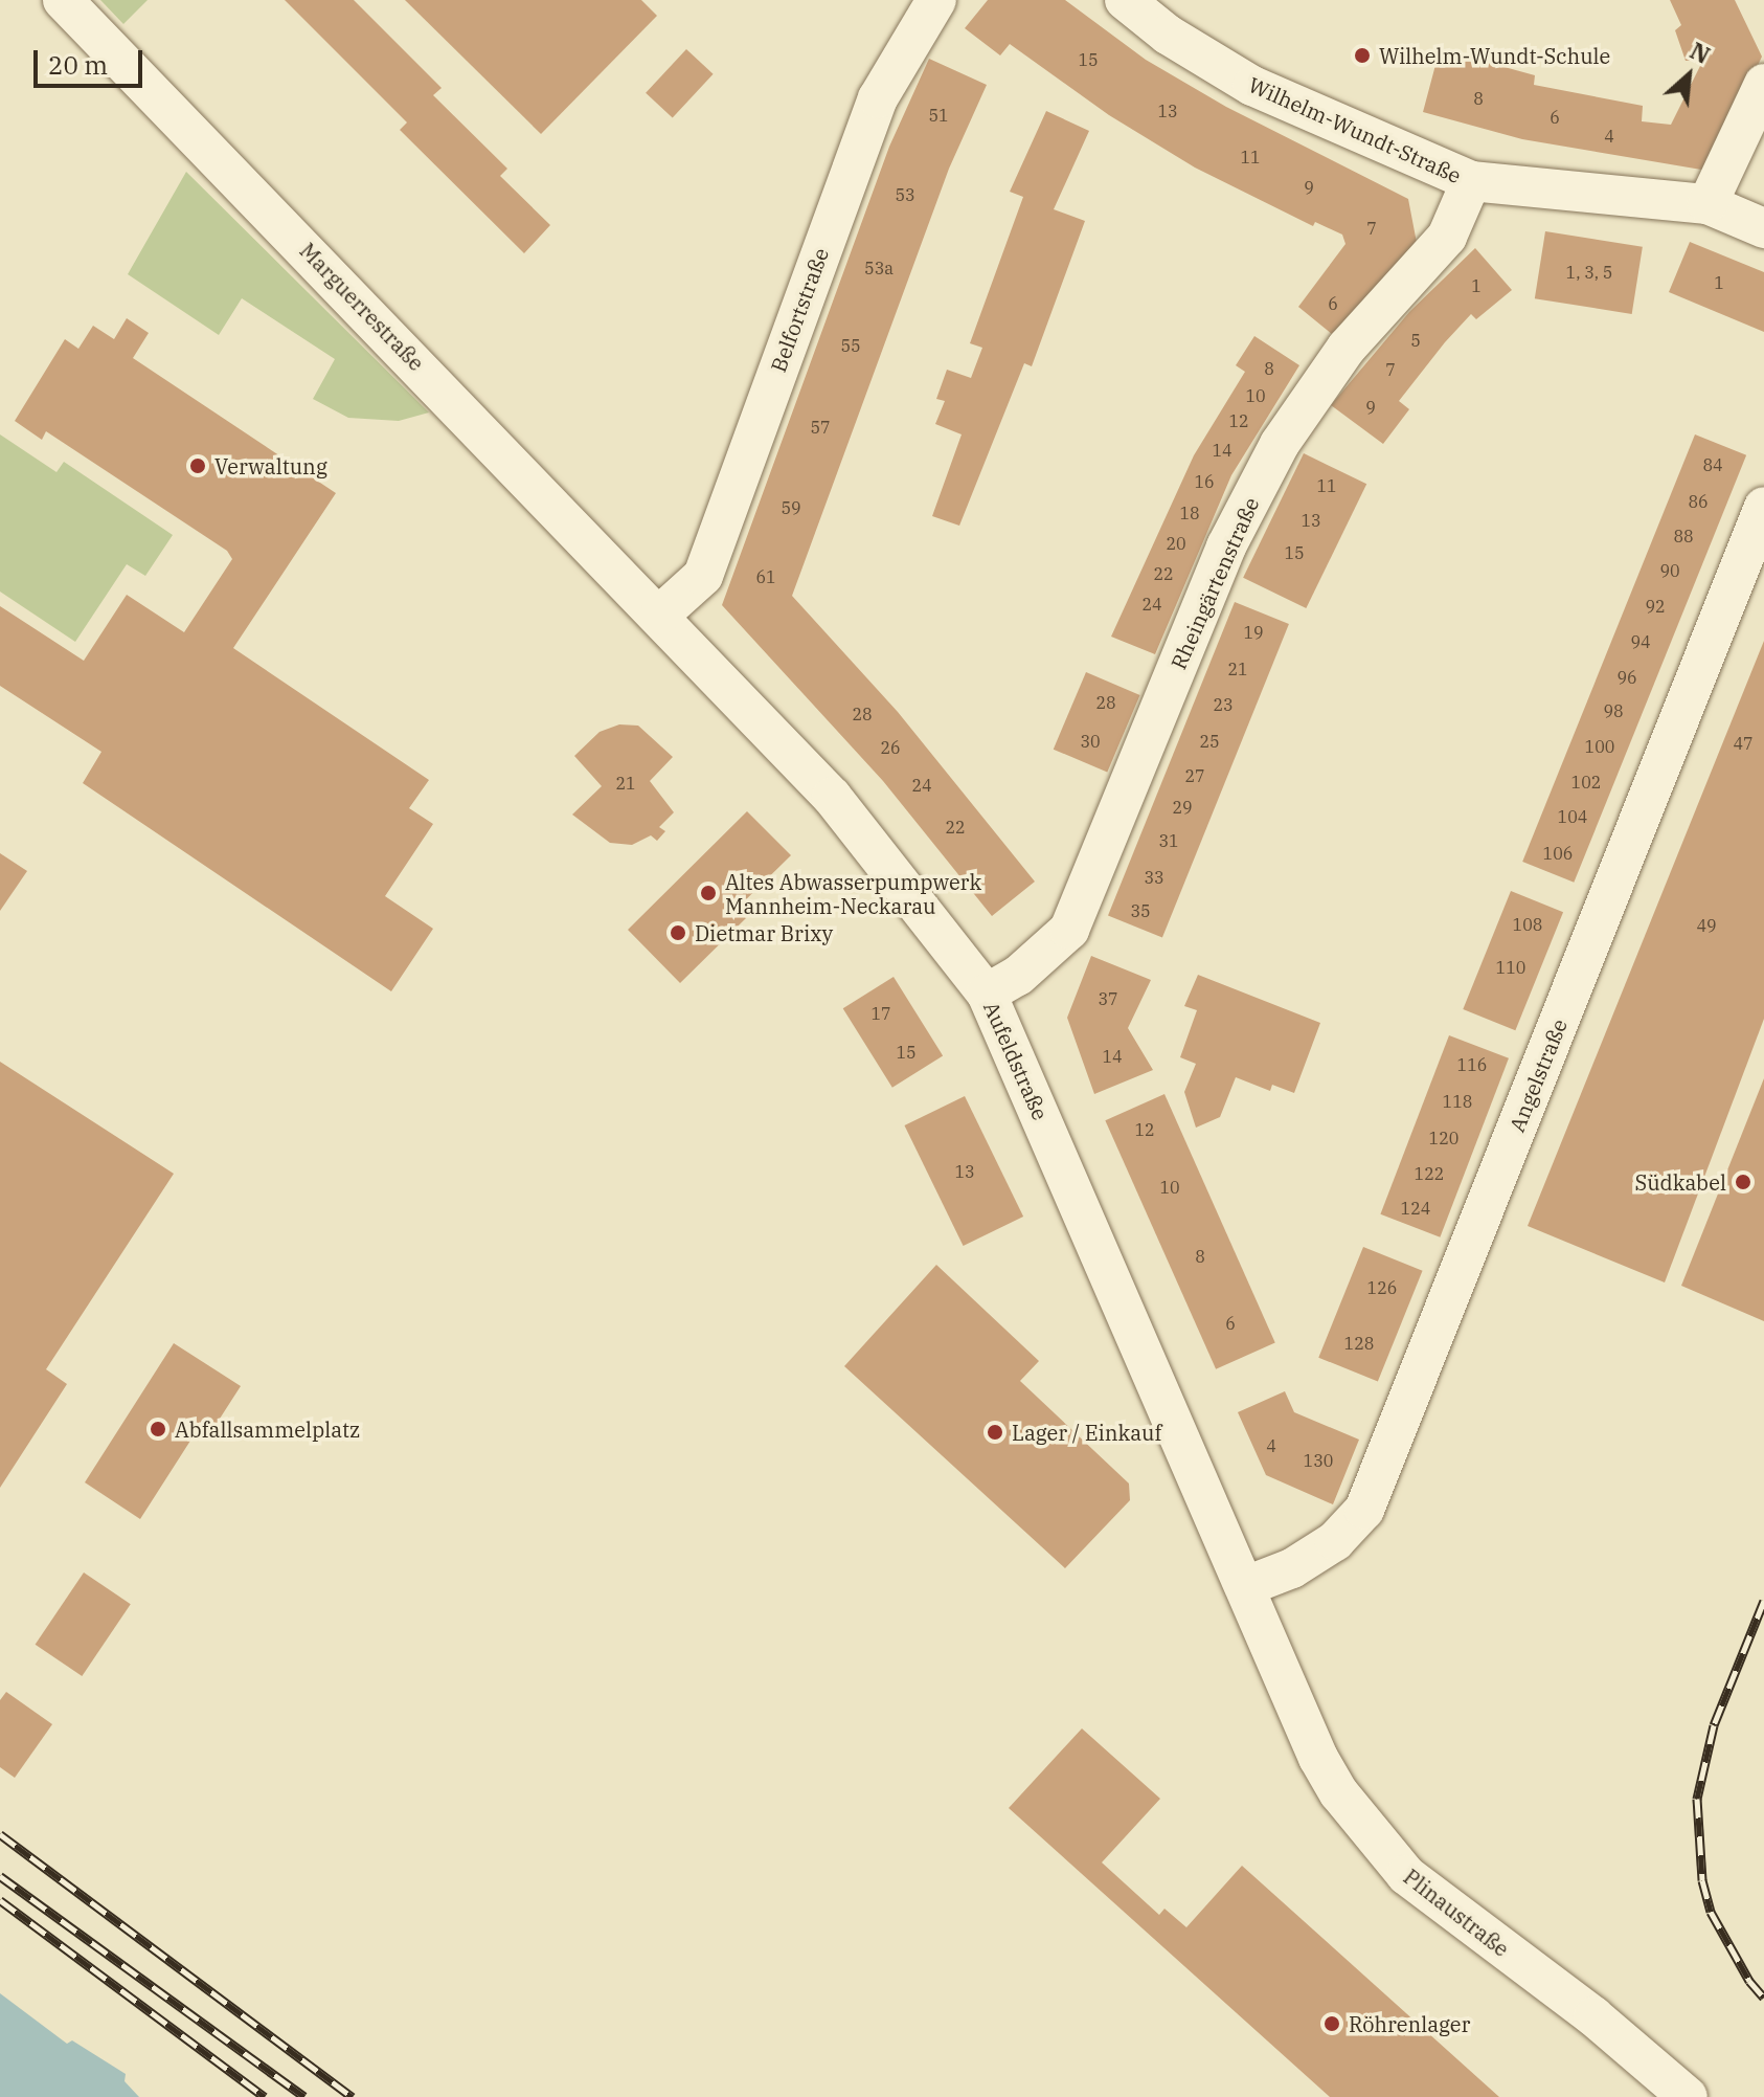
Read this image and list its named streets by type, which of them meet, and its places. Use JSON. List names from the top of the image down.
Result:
{
  "streets": {
    "street": [
      "Wilhelm-Wundt-Straße",
      "Marguerrestraße",
      "Belfortstraße",
      "Rheingärtenstraße",
      "Aufeldstraße",
      "Angelstraße",
      "Plinaustraße"
    ]
  },
  "crossings": [
    ["Wilhelm-Wundt-Straße", "Rheingärtenstraße"],
    ["Marguerrestraße", "Belfortstraße"],
    ["Marguerrestraße", "Aufeldstraße"],
    ["Belfortstraße", "Aufeldstraße"],
    ["Rheingärtenstraße", "Aufeldstraße"],
    ["Aufeldstraße", "Angelstraße"],
    ["Aufeldstraße", "Plinaustraße"],
    ["Angelstraße", "Plinaustraße"]
  ],
  "places": [
    "Wilhelm-Wundt-Schule",
    "Verwaltung",
    "Altes Abwasserpumpwerk Mannheim-Neckarau",
    "Dietmar Brixy",
    "Südkabel",
    "Abfallsammelplatz",
    "Lager / Einkauf",
    "Röhrenlager"
  ],
  "house_numbers": [
    "15",
    "8",
    "13",
    "51",
    "6",
    "4",
    "11",
    "9",
    "53",
    "7",
    "53a",
    "1, 3, 5",
    "1",
    "1",
    "6",
    "5",
    "55",
    "8",
    "7",
    "10",
    "9",
    "12",
    "57",
    "14",
    "84",
    "16",
    "11",
    "86",
    "59",
    "18",
    "13",
    "88",
    "20",
    "15",
    "90",
    "22",
    "61",
    "24",
    "92",
    "19",
    "94",
    "21",
    "96",
    "28",
    "23",
    "98",
    "28",
    "30",
    "25",
    "47",
    "100",
    "26",
    "27",
    "102",
    "21",
    "24",
    "29",
    "104",
    "22",
    "31",
    "106",
    "33",
    "35",
    "108",
    "49",
    "110",
    "37",
    "17",
    "15",
    "14",
    "116",
    "118",
    "12",
    "120",
    "13",
    "122",
    "10",
    "124",
    "8",
    "126",
    "6",
    "128",
    "4",
    "130"
  ],
  "scale_bar": "20 m",
  "north": "top right"
}
